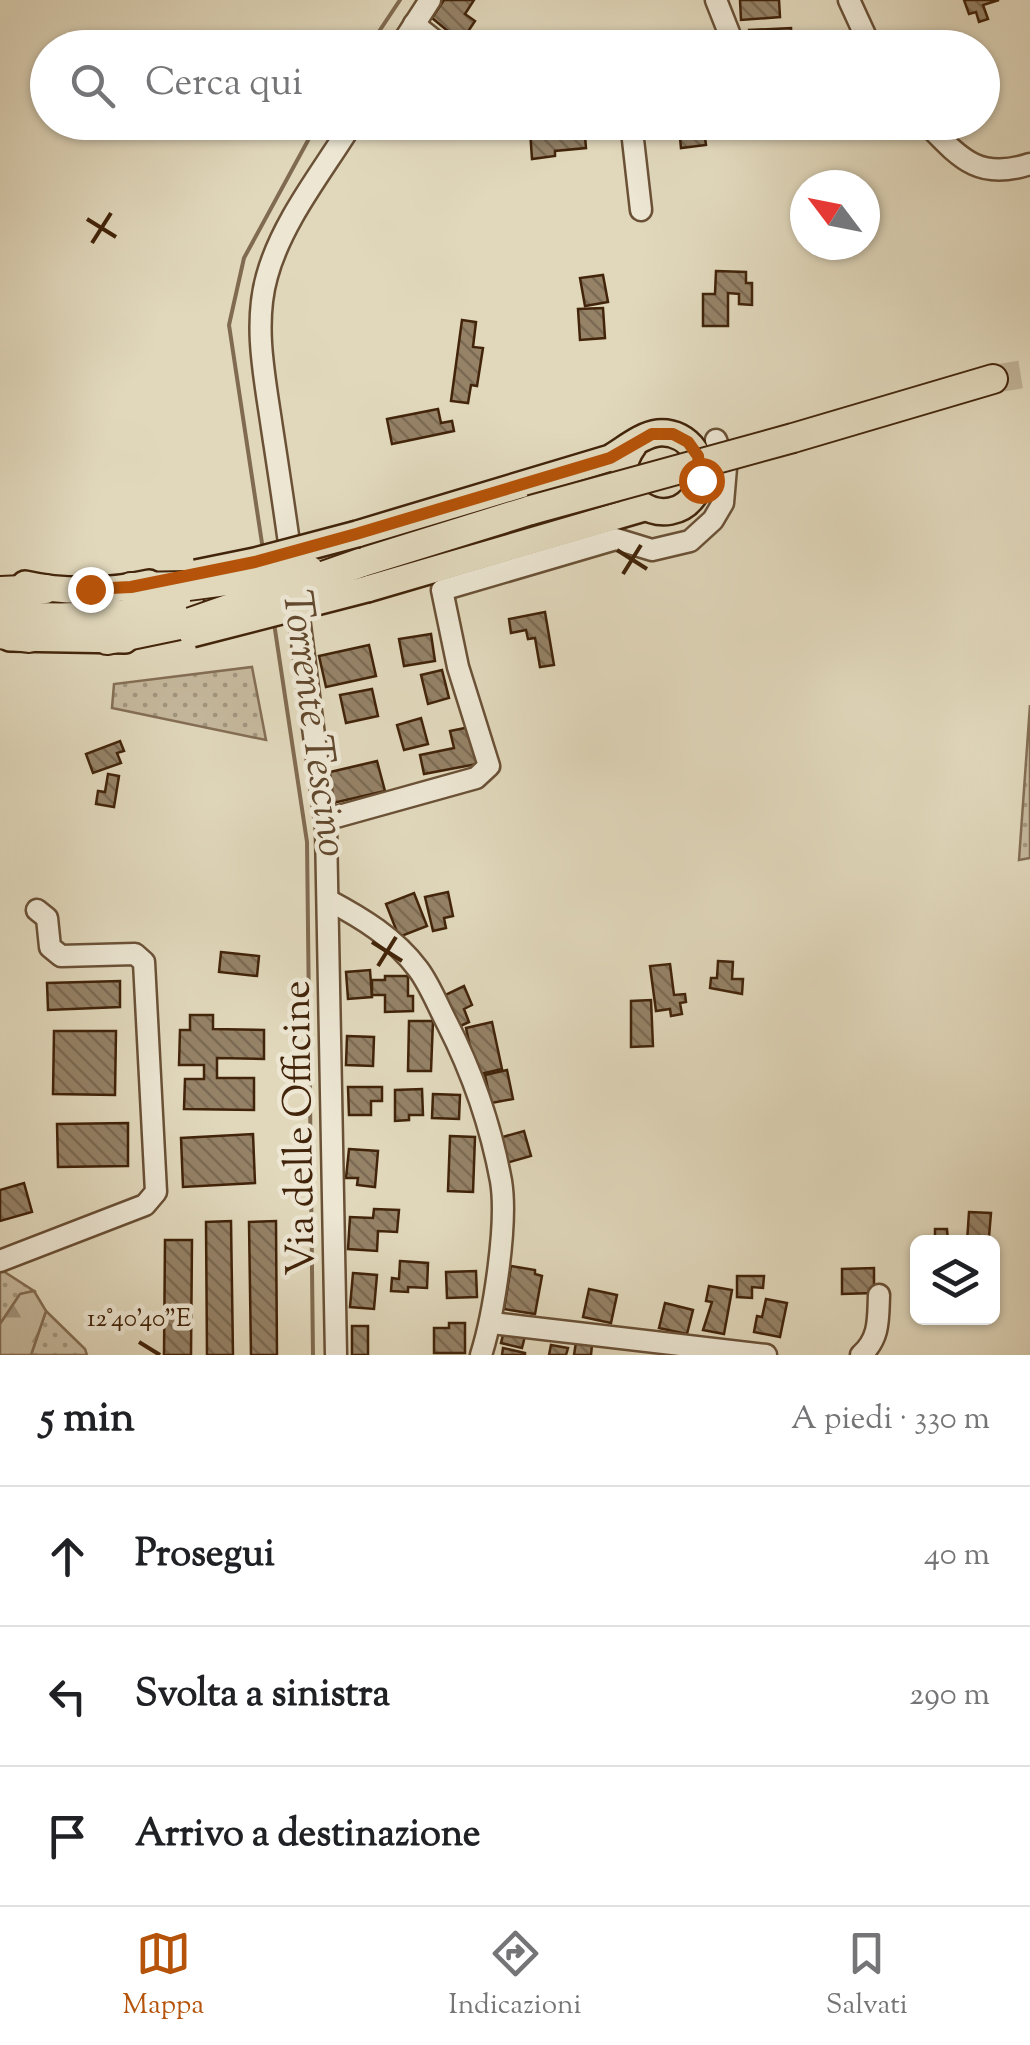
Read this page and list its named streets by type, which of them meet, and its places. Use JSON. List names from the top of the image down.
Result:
{
  "streets": {
    "street": ["Via delle Officine"]
  },
  "water": ["Torrente Tescino"],
  "north": "top left",
  "page": {
    "search": "Cerca qui",
    "heading": ["5 min", "A piedi · 330 m"],
    "list": [
      ["Prosegui", "40 m"],
      ["Svolta a sinistra", "290 m"],
      "Arrivo a destinazione"
    ],
    "nav": ["Mappa", "Indicazioni", "Salvati"]
  },
  "coordinates": ["12°40'40\"E"]
}
